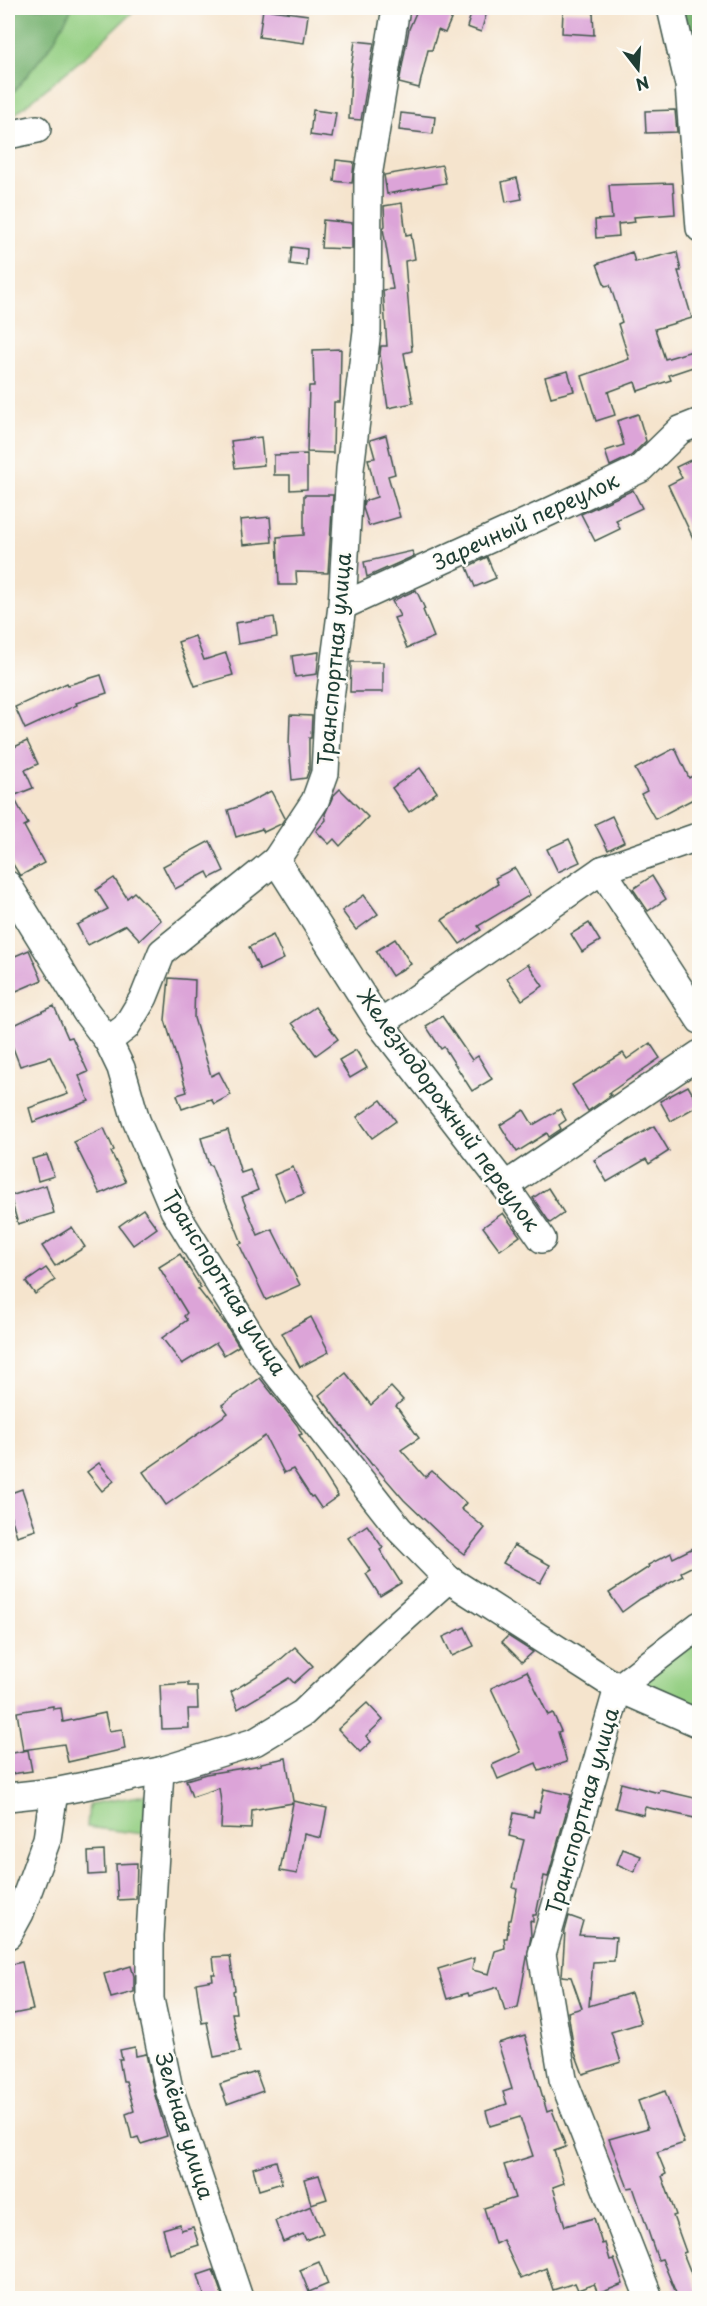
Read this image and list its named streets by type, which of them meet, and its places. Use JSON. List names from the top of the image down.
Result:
{
  "streets": {
    "street": [
      "Заречный переулок",
      "Транспортная улица",
      "Железнодорожный переулок",
      "Зелёная улица"
    ]
  },
  "crossings": [
    ["Заречный переулок", "Транспортная улица"],
    ["Транспортная улица", "Железнодорожный переулок"]
  ],
  "north": "bottom"
}
